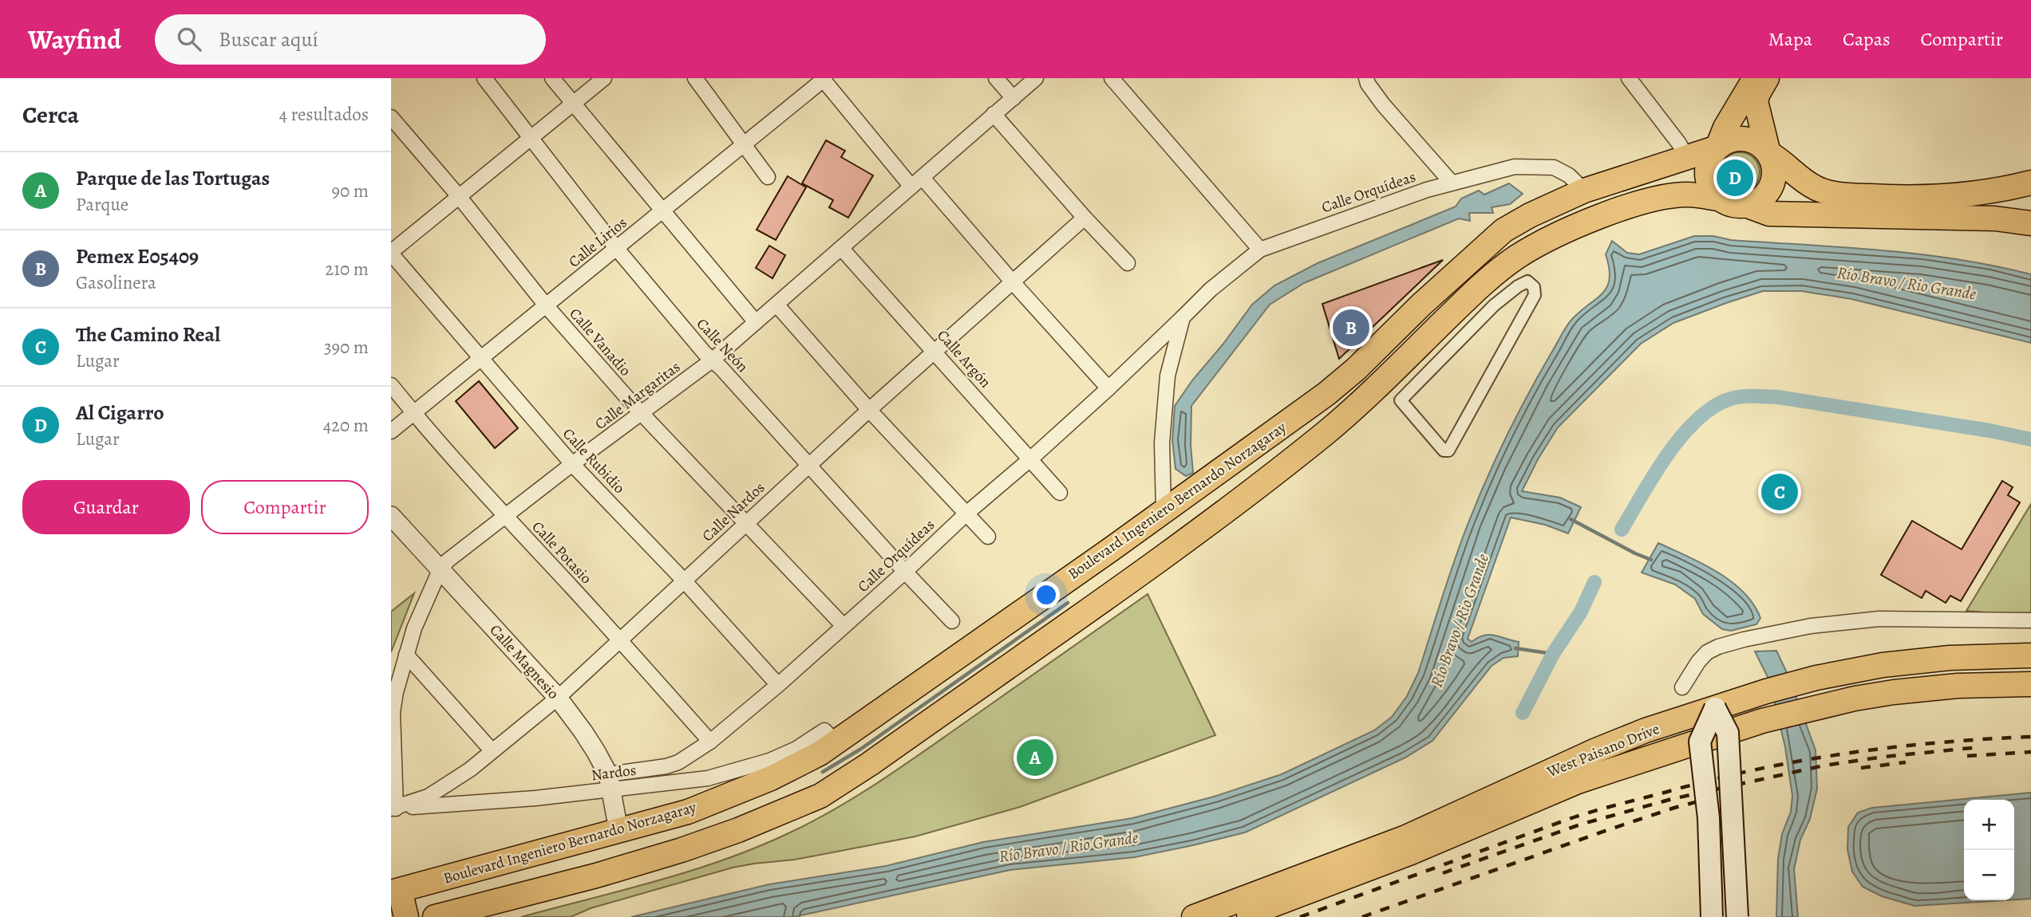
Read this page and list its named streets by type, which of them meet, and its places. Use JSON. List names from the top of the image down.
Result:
{
  "streets": {
    "main road": ["Boulevard Ingeniero Bernardo Norzagaray", "West Paisano Drive"],
    "street": [
      "Calle Orquídeas",
      "Calle Lirios",
      "Calle Vanadio",
      "Calle Neón",
      "Calle Argón",
      "Calle Margaritas",
      "Calle Rubidio",
      "Calle Nardos",
      "Calle Potasio",
      "Calle Magnesio",
      "Nardos"
    ]
  },
  "crossings": [
    ["Calle Orquídeas", "Calle Vanadio"],
    ["Calle Orquídeas", "Calle Neón"],
    ["Calle Orquídeas", "Calle Argón"],
    ["Calle Orquídeas", "Calle Rubidio"],
    ["Calle Orquídeas", "Boulevard Ingeniero Bernardo Norzagaray"],
    ["Calle Orquídeas", "Calle Potasio"],
    ["Calle Orquídeas", "Calle Magnesio"],
    ["Calle Orquídeas", "Nardos"],
    ["Calle Lirios", "Calle Vanadio"],
    ["Calle Lirios", "Calle Neón"],
    ["Calle Lirios", "Calle Rubidio"],
    ["Calle Lirios", "Calle Potasio"],
    ["Calle Vanadio", "Calle Margaritas"],
    ["Calle Vanadio", "Calle Nardos"],
    ["Calle Neón", "Calle Margaritas"],
    ["Calle Neón", "Calle Nardos"],
    ["Calle Argón", "Calle Margaritas"],
    ["Calle Argón", "Calle Nardos"],
    ["Calle Margaritas", "Calle Rubidio"],
    ["Calle Margaritas", "Calle Nardos"],
    ["Calle Margaritas", "Calle Potasio"],
    ["Calle Margaritas", "Calle Magnesio"],
    ["Calle Margaritas", "Nardos"],
    ["Calle Rubidio", "Calle Nardos"],
    ["Boulevard Ingeniero Bernardo Norzagaray", "Calle Magnesio"],
    ["Boulevard Ingeniero Bernardo Norzagaray", "Nardos"],
    ["Calle Nardos", "Calle Potasio"],
    ["Calle Nardos", "Calle Magnesio"],
    ["Calle Nardos", "Nardos"],
    ["Calle Magnesio", "Nardos"]
  ],
  "water": ["Río Bravo / Rio Grande"],
  "page": {
    "header": "Wayfind",
    "search": "Buscar aquí",
    "nav": ["Mapa", "Capas", "Compartir"],
    "heading": ["Cerca", "4 resultados"],
    "list": [
      {
        "mark": "A",
        "name": "Parque de las Tortugas",
        "note": "Parque",
        "value": "90 m"
      },
      {
        "mark": "B",
        "name": "Pemex E05409",
        "note": "Gasolinera",
        "value": "210 m"
      },
      {
        "mark": "C",
        "name": "The Camino Real",
        "note": "Lugar",
        "value": "390 m"
      },
      {
        "mark": "D",
        "name": "Al Cigarro",
        "note": "Lugar",
        "value": "420 m"
      }
    ],
    "pins": [
      "D",
      "B",
      "C",
      "A"
    ],
    "buttons": ["Guardar", "Compartir"],
    "map_buttons": ["+", "−"]
  }
}
